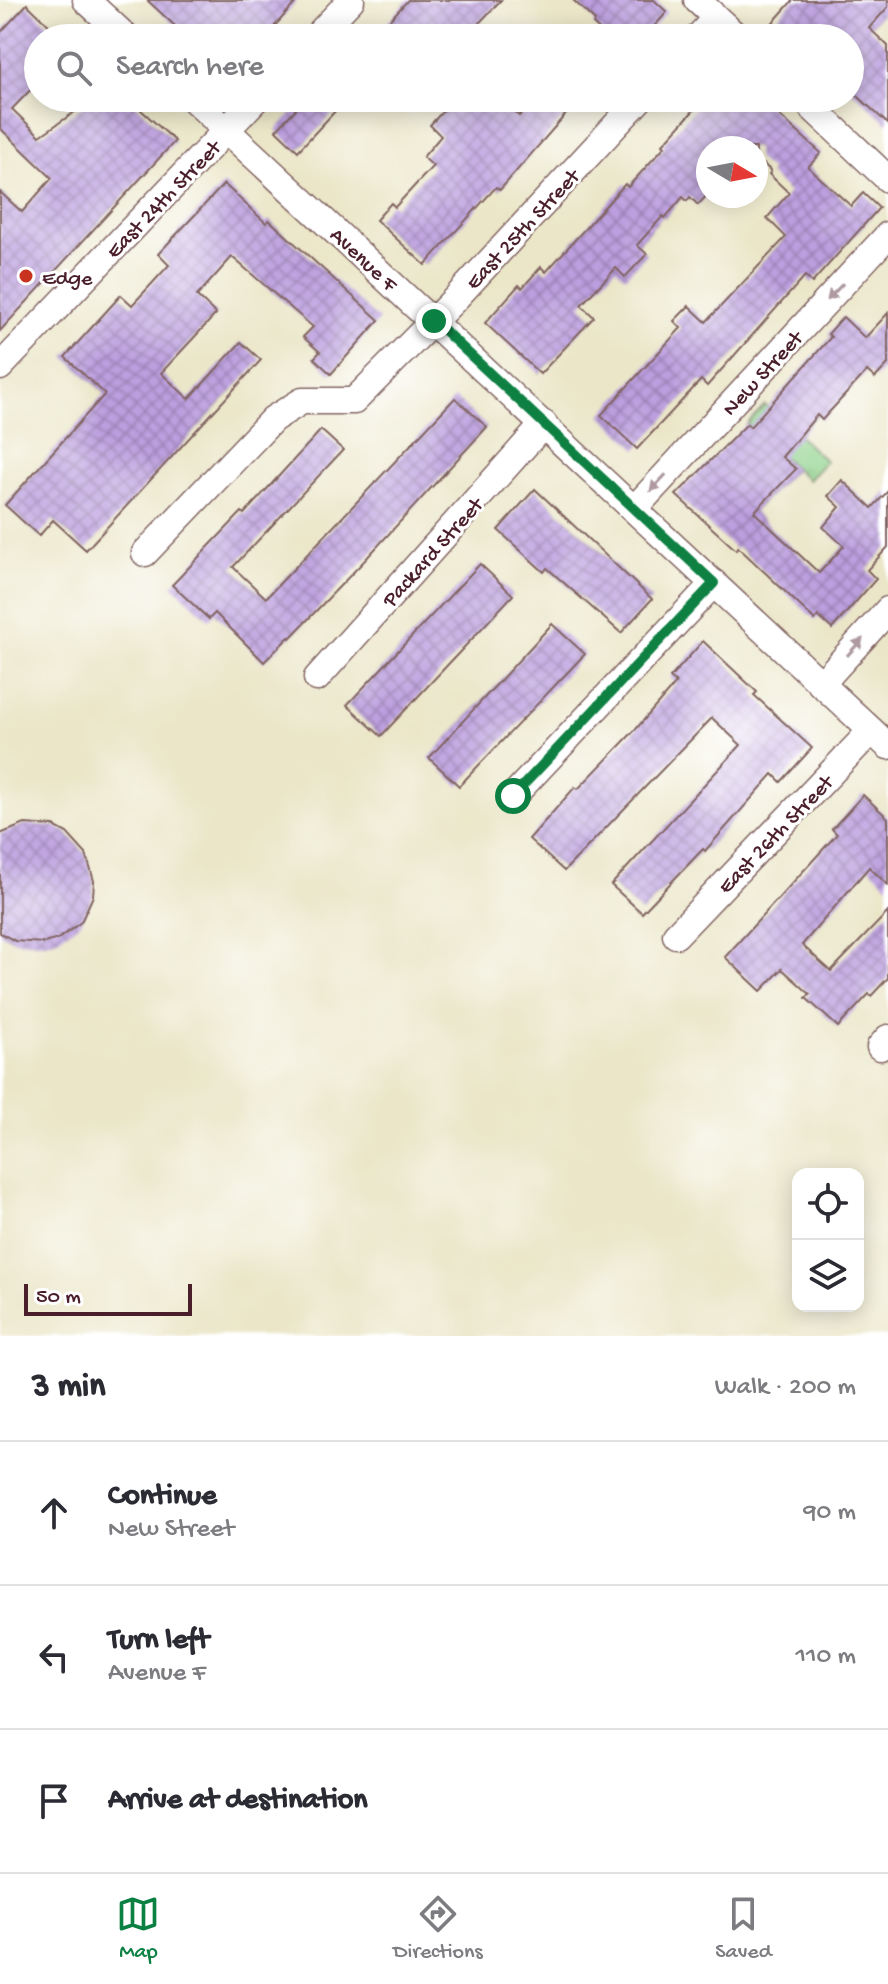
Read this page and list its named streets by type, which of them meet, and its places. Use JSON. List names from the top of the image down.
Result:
{
  "streets": {
    "street": [
      "East 24th Street",
      "East 25th Street",
      "Avenue F",
      "New Street",
      "Packard Street",
      "East 26th Street"
    ]
  },
  "crossings": [
    ["East 24th Street", "Avenue F"],
    ["East 25th Street", "Avenue F"],
    ["Avenue F", "New Street"],
    ["Avenue F", "Packard Street"],
    ["Avenue F", "East 26th Street"]
  ],
  "one_way": ["New Street"],
  "places": ["Edge"],
  "scale_bar": "50 m",
  "north": "right",
  "page": {
    "search": "Search here",
    "scale": "50 m",
    "heading": ["3 min", "Walk · 200 m"],
    "list": [
      ["Continue", "New Street", "90 m"],
      ["Turn left", "Avenue F", "110 m"],
      "Arrive at destination"
    ],
    "nav": ["Map", "Directions", "Saved"]
  }
}
